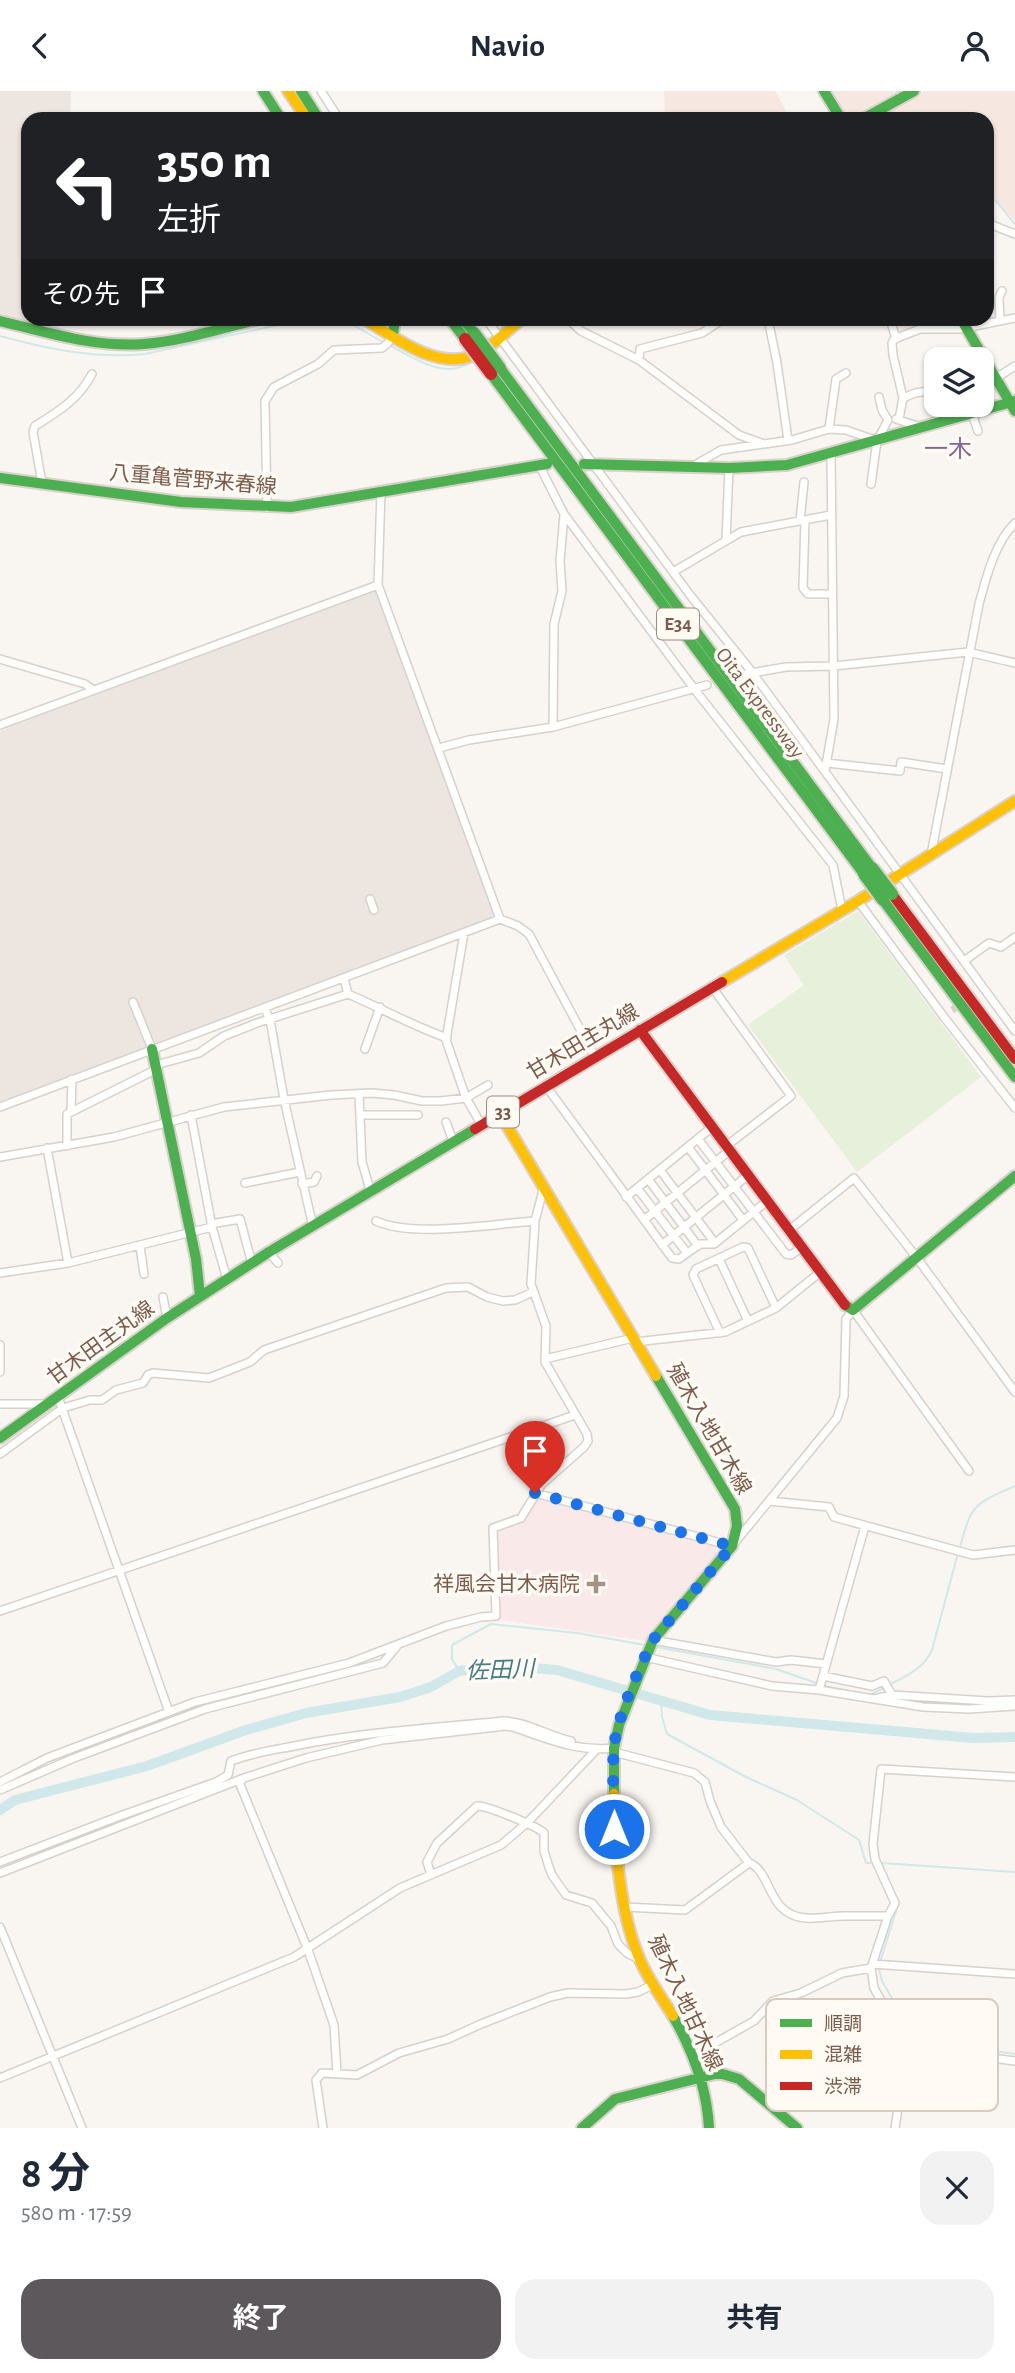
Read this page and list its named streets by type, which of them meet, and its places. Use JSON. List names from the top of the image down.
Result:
{
  "streets": {
    "main road": [
      "八重亀菅野来春線",
      "E34",
      "Oita Expressway",
      "甘木田主丸線",
      "33",
      "殖木入地甘木線"
    ]
  },
  "crossings": [
    ["甘木田主丸線", "殖木入地甘木線"]
  ],
  "districts": ["一木"],
  "water": ["佐田川"],
  "places": {
    "health": ["祥風会甘木病院"]
  },
  "legend": ["順調", "混雑", "渋滞"],
  "page": {
    "header": "Navio",
    "turn": ["350 m", "左折"],
    "then": "その先",
    "heading": ["8 分", "580 m · 17:59"],
    "buttons": ["終了", "共有"]
  }
}
